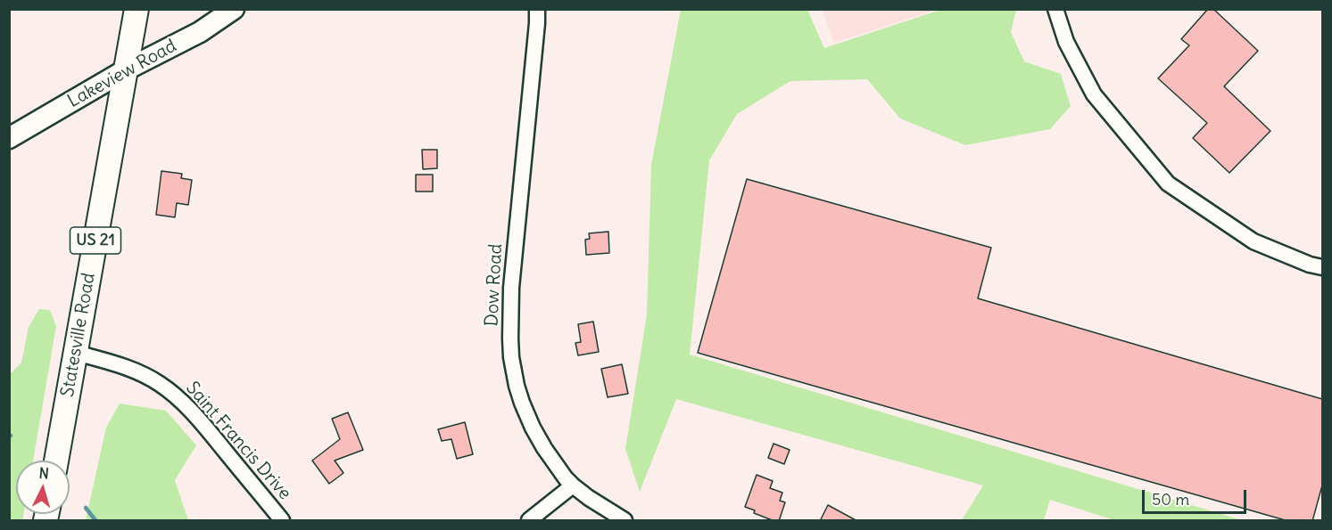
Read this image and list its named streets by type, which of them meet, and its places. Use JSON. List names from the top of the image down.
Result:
{
  "streets": {
    "main road": ["Lakeview Road", "US 21", "Statesville Road"],
    "street": ["Dow Road", "Saint Francis Drive"]
  },
  "crossings": [
    ["Lakeview Road", "Statesville Road"],
    ["Statesville Road", "Saint Francis Drive"]
  ],
  "scale_bar": "50 m",
  "north": "top"
}
